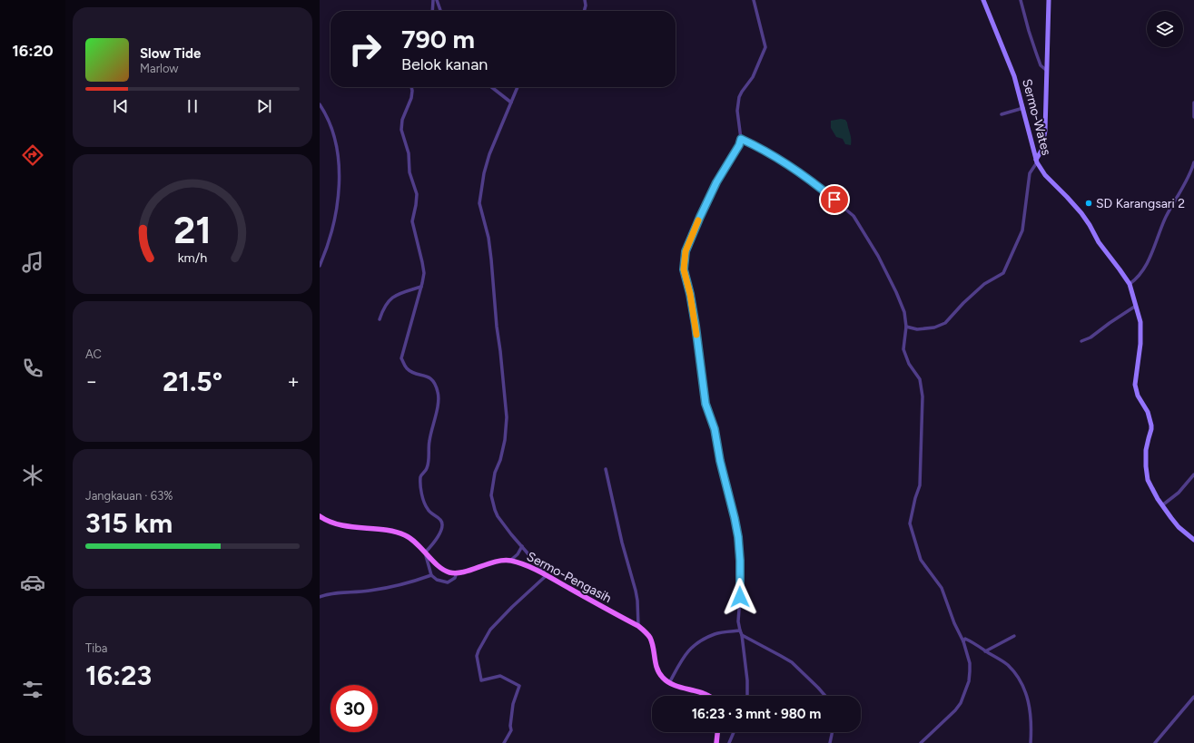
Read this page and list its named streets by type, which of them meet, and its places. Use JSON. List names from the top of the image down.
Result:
{
  "streets": {
    "main road": ["Sermo-Wates", "Sermo-Pengasih"]
  },
  "places": ["SD Karangsari 2"],
  "page": {
    "tabs": "16:20",
    "turn": ["790 m", "Belok kanan"],
    "song": ["Slow Tide", "Marlow"],
    "tile": [
      "AC",
      ["Jangkauan · 63%", "315 km"],
      ["Tiba", "16:23"]
    ],
    "heat": ["−", "21.5°", "+"],
    "limit": "30",
    "trip": "16:23 · 3 mnt · 980 m",
    "gauge": ["21", "km/h"]
  }
}
